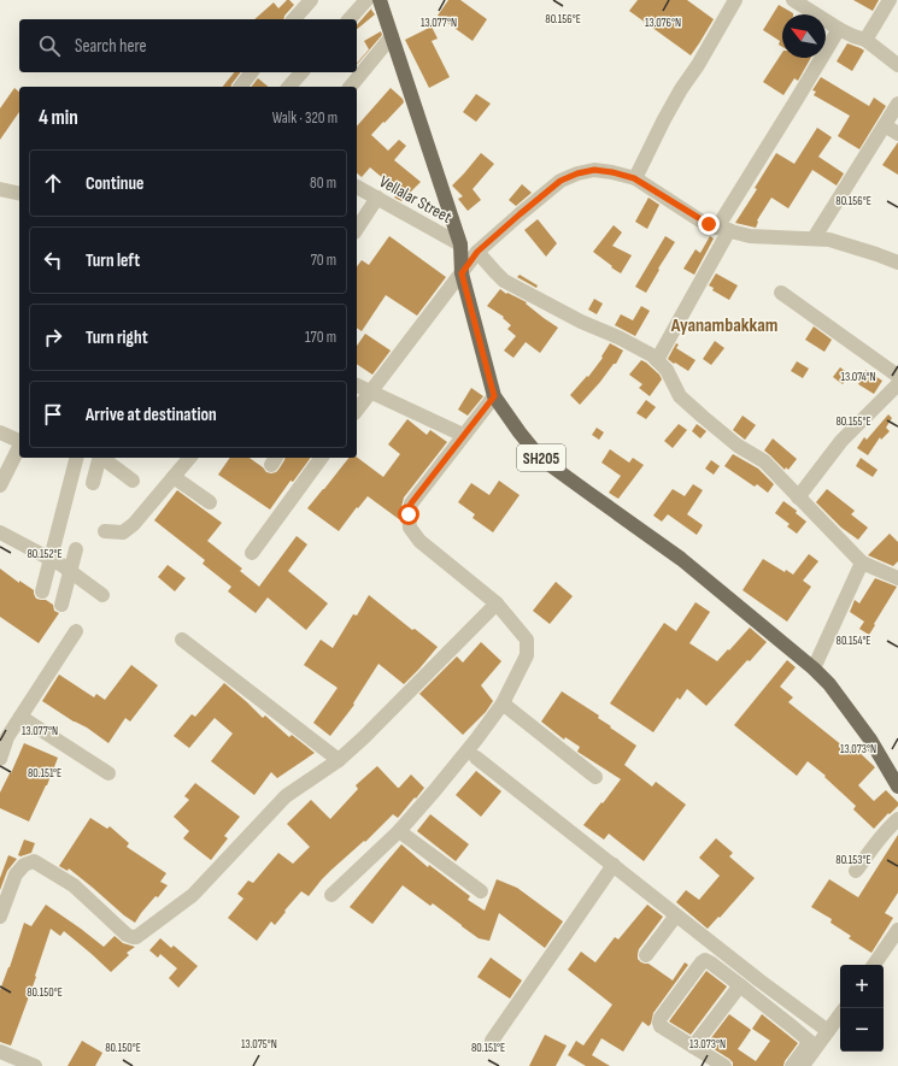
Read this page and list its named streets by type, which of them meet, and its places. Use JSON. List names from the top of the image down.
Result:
{
  "streets": {
    "main road": ["SH205"],
    "street": ["Vellalar Street"]
  },
  "crossings": [
    ["Vellalar Street", "SH205"]
  ],
  "districts": ["Ayanambakkam"],
  "north": "top left",
  "page": {
    "search": "Search here",
    "heading": ["4 min", "Walk · 320 m"],
    "list": [
      ["Continue", "80 m"],
      ["Turn left", "70 m"],
      ["Turn right", "170 m"],
      "Arrive at destination"
    ],
    "map_buttons": ["+", "−"]
  },
  "coordinates": [
    "80.156°E",
    "13.076°N",
    "13.077°N",
    "13.074°N",
    "80.155°E",
    "80.152°E",
    "80.154°E",
    "13.073°N",
    "80.151°E",
    "80.153°E",
    "80.150°E",
    "13.075°N"
  ]
}
